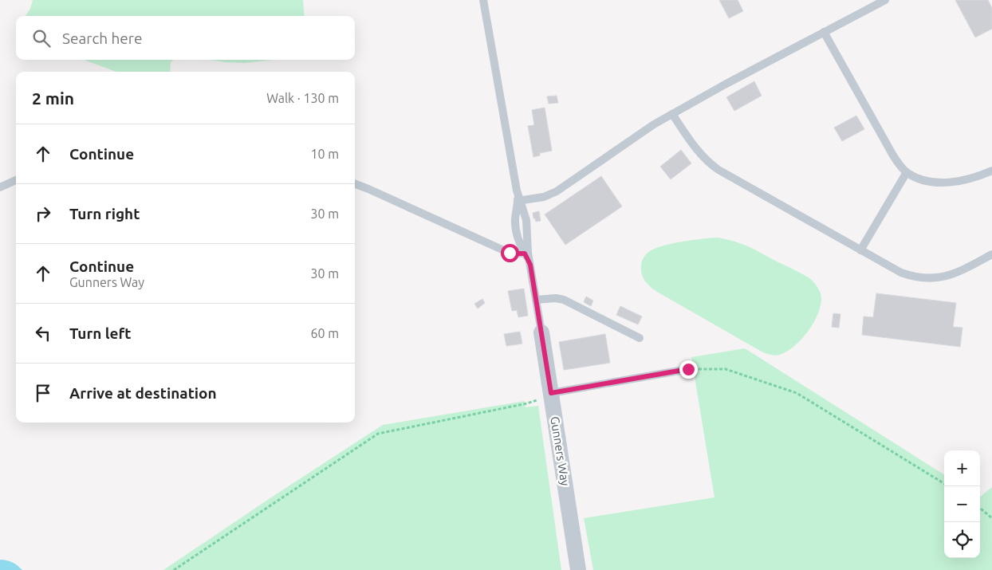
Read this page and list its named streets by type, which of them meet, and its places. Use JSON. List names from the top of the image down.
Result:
{
  "streets": {
    "street": ["Gunners Way"]
  },
  "page": {
    "search": "Search here",
    "heading": ["2 min", "Walk · 130 m"],
    "list": [
      ["Continue", "10 m"],
      ["Turn right", "30 m"],
      ["Continue", "Gunners Way", "30 m"],
      ["Turn left", "60 m"],
      "Arrive at destination"
    ],
    "map_buttons": ["+", "−"]
  }
}
